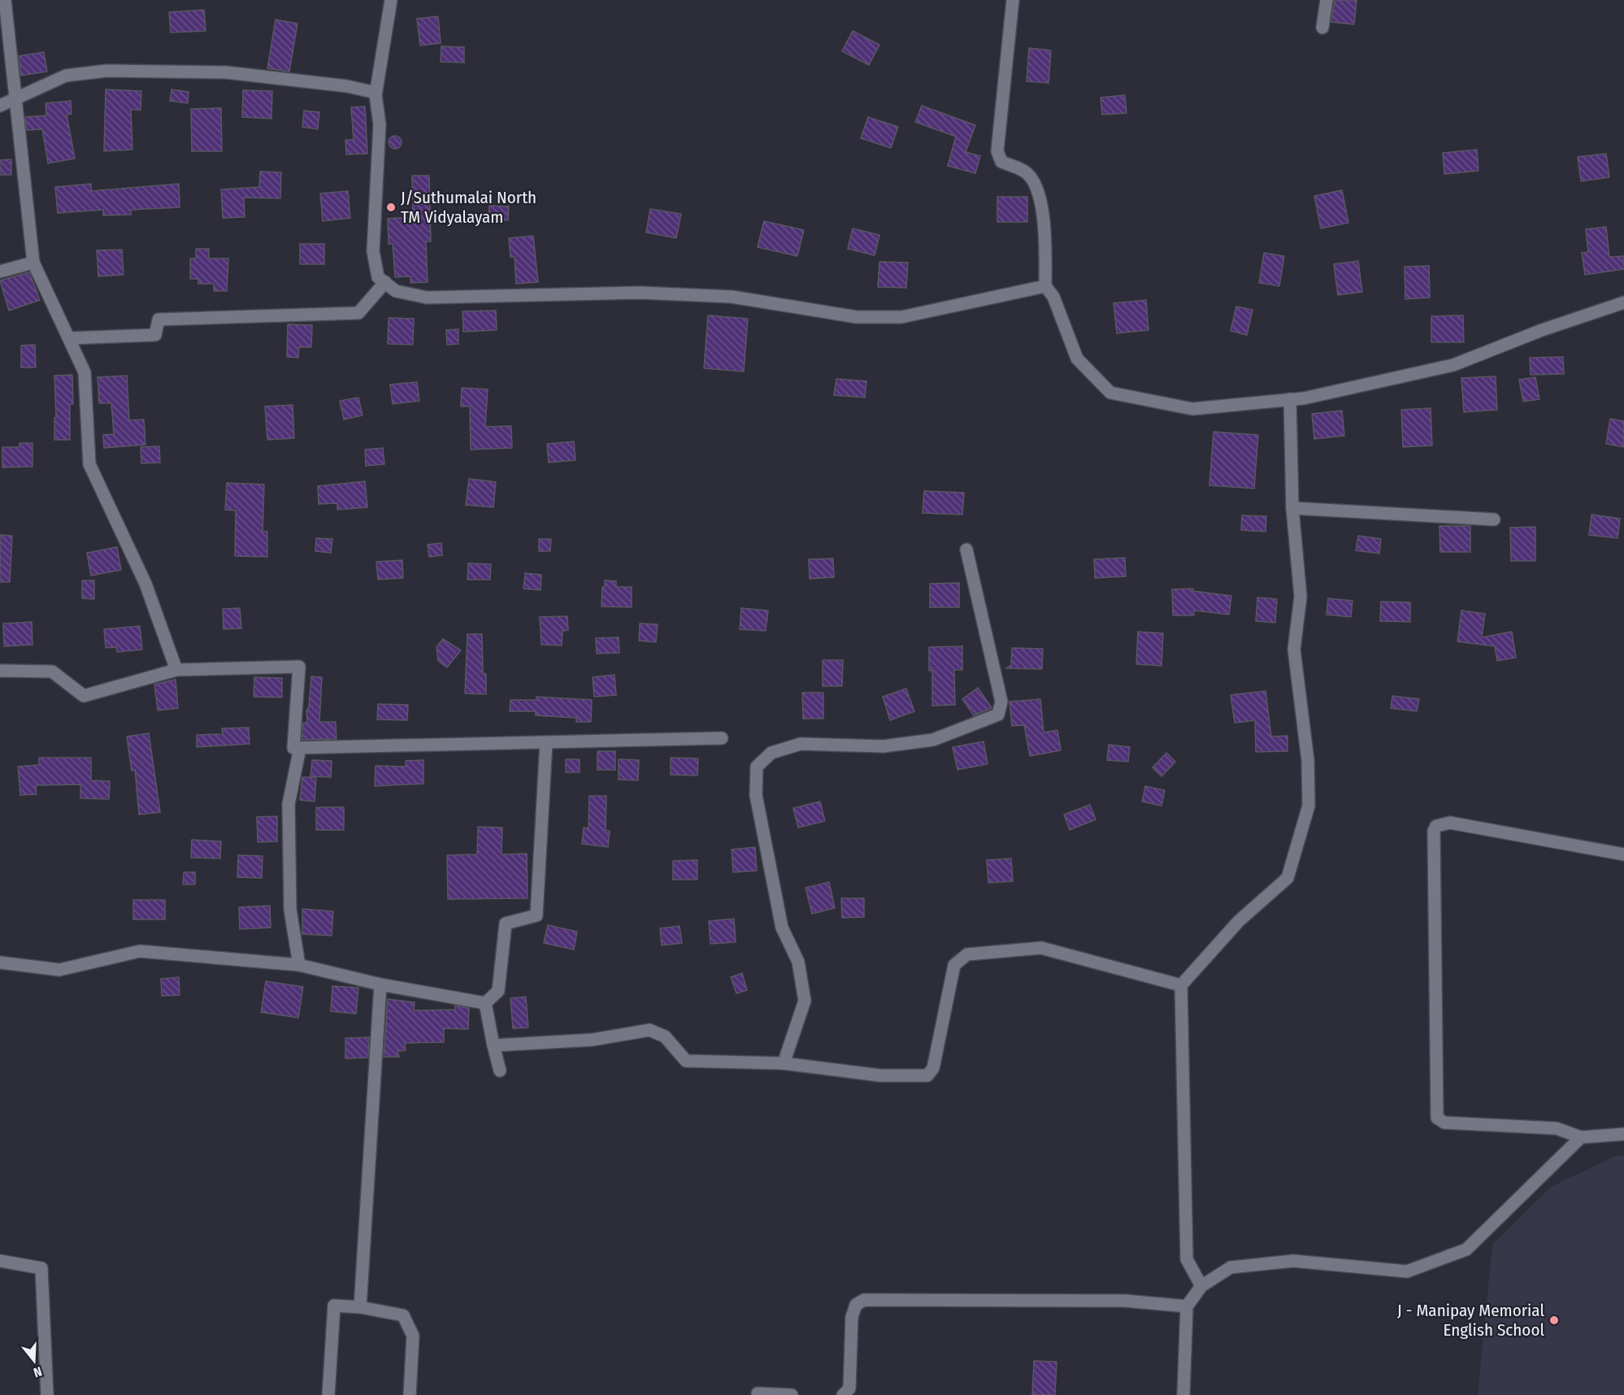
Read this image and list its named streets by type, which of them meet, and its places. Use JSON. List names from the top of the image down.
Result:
{
  "places": ["J/Suthumalai North TM Vidyalayam", "J - Manipay Memorial English School"],
  "north": "bottom"
}
